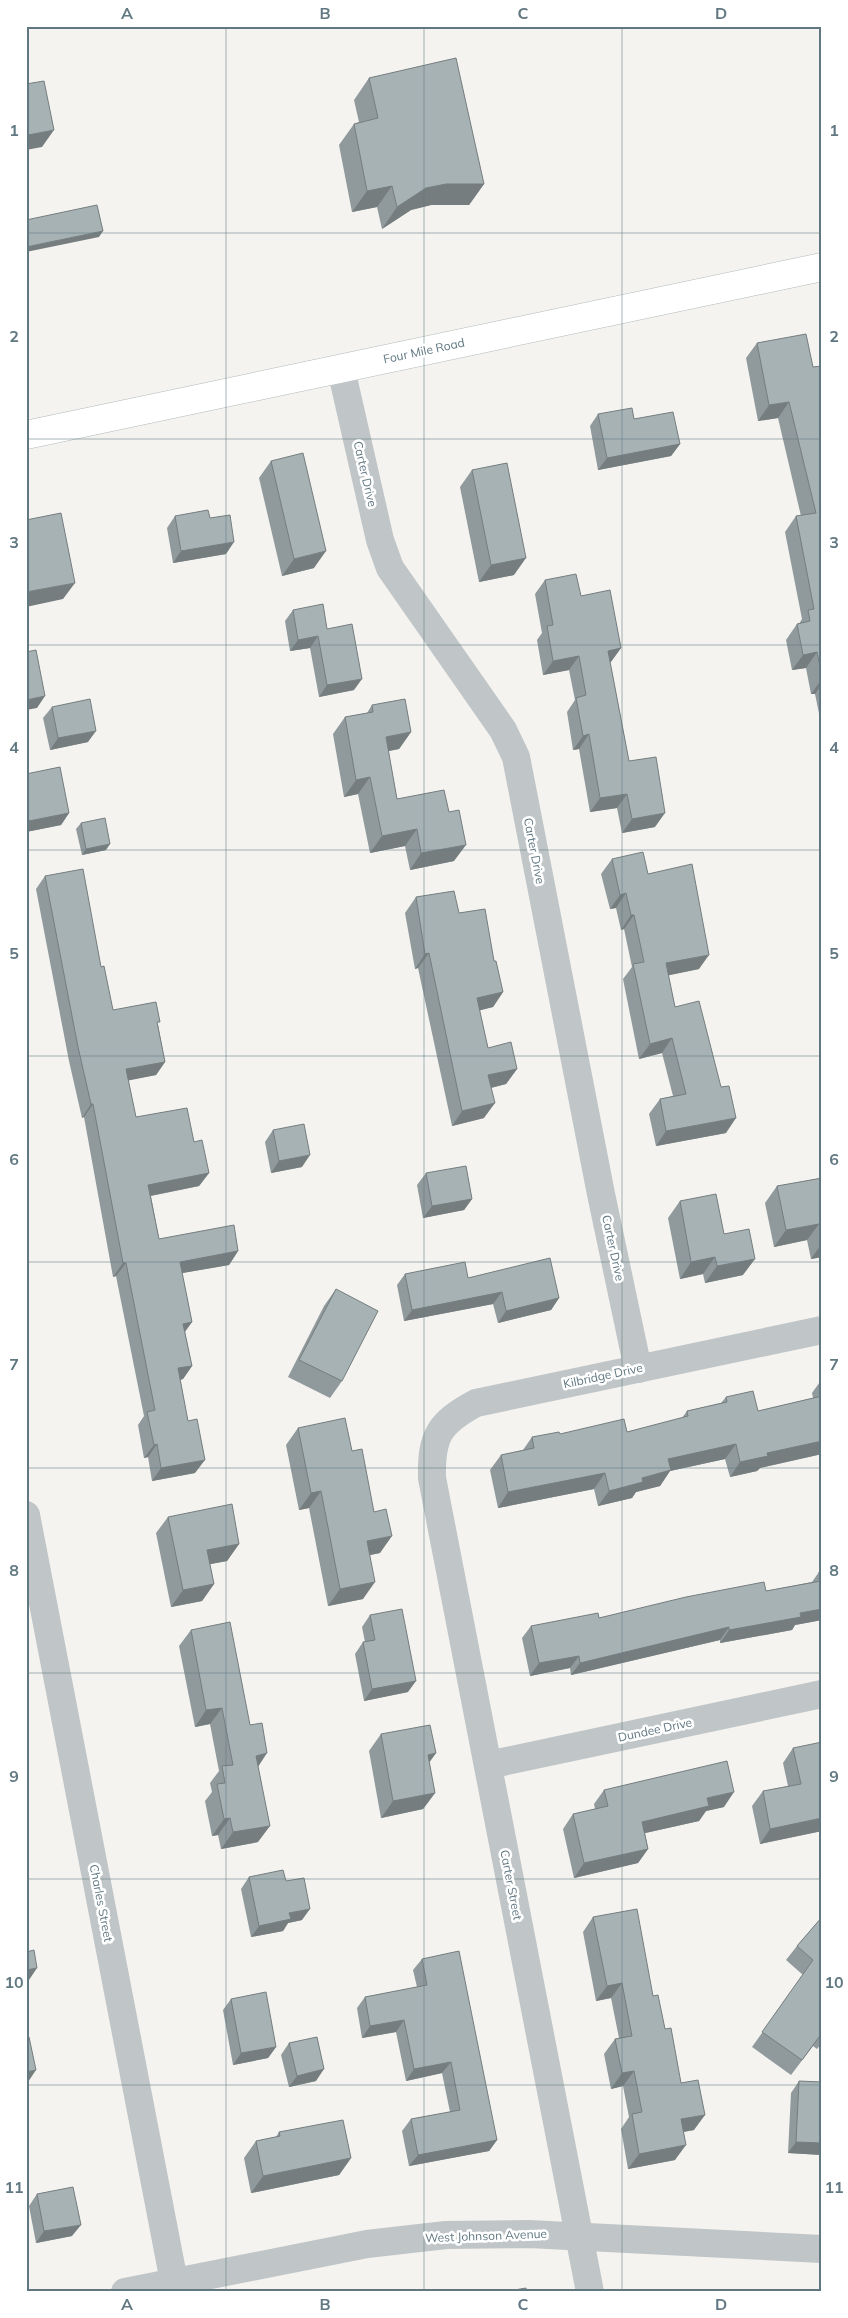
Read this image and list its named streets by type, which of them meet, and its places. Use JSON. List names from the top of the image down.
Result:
{
  "streets": {
    "main road": ["Four Mile Road"],
    "street": [
      "Carter Drive",
      "Kilbridge Drive",
      "Dundee Drive",
      "Carter Street",
      "Charles Street",
      "West Johnson Avenue"
    ]
  },
  "crossings": [
    ["Four Mile Road", "Carter Drive"],
    ["Carter Drive", "Kilbridge Drive"],
    ["Kilbridge Drive", "Carter Street"],
    ["Dundee Drive", "Carter Street"],
    ["Carter Street", "West Johnson Avenue"],
    ["Charles Street", "West Johnson Avenue"]
  ],
  "grid": {
    "columns": [
      "A",
      "B",
      "C",
      "D"
    ],
    "rows": [
      "1",
      "2",
      "3",
      "4",
      "5",
      "6",
      "7",
      "8",
      "9",
      "10",
      "11"
    ]
  }
}
